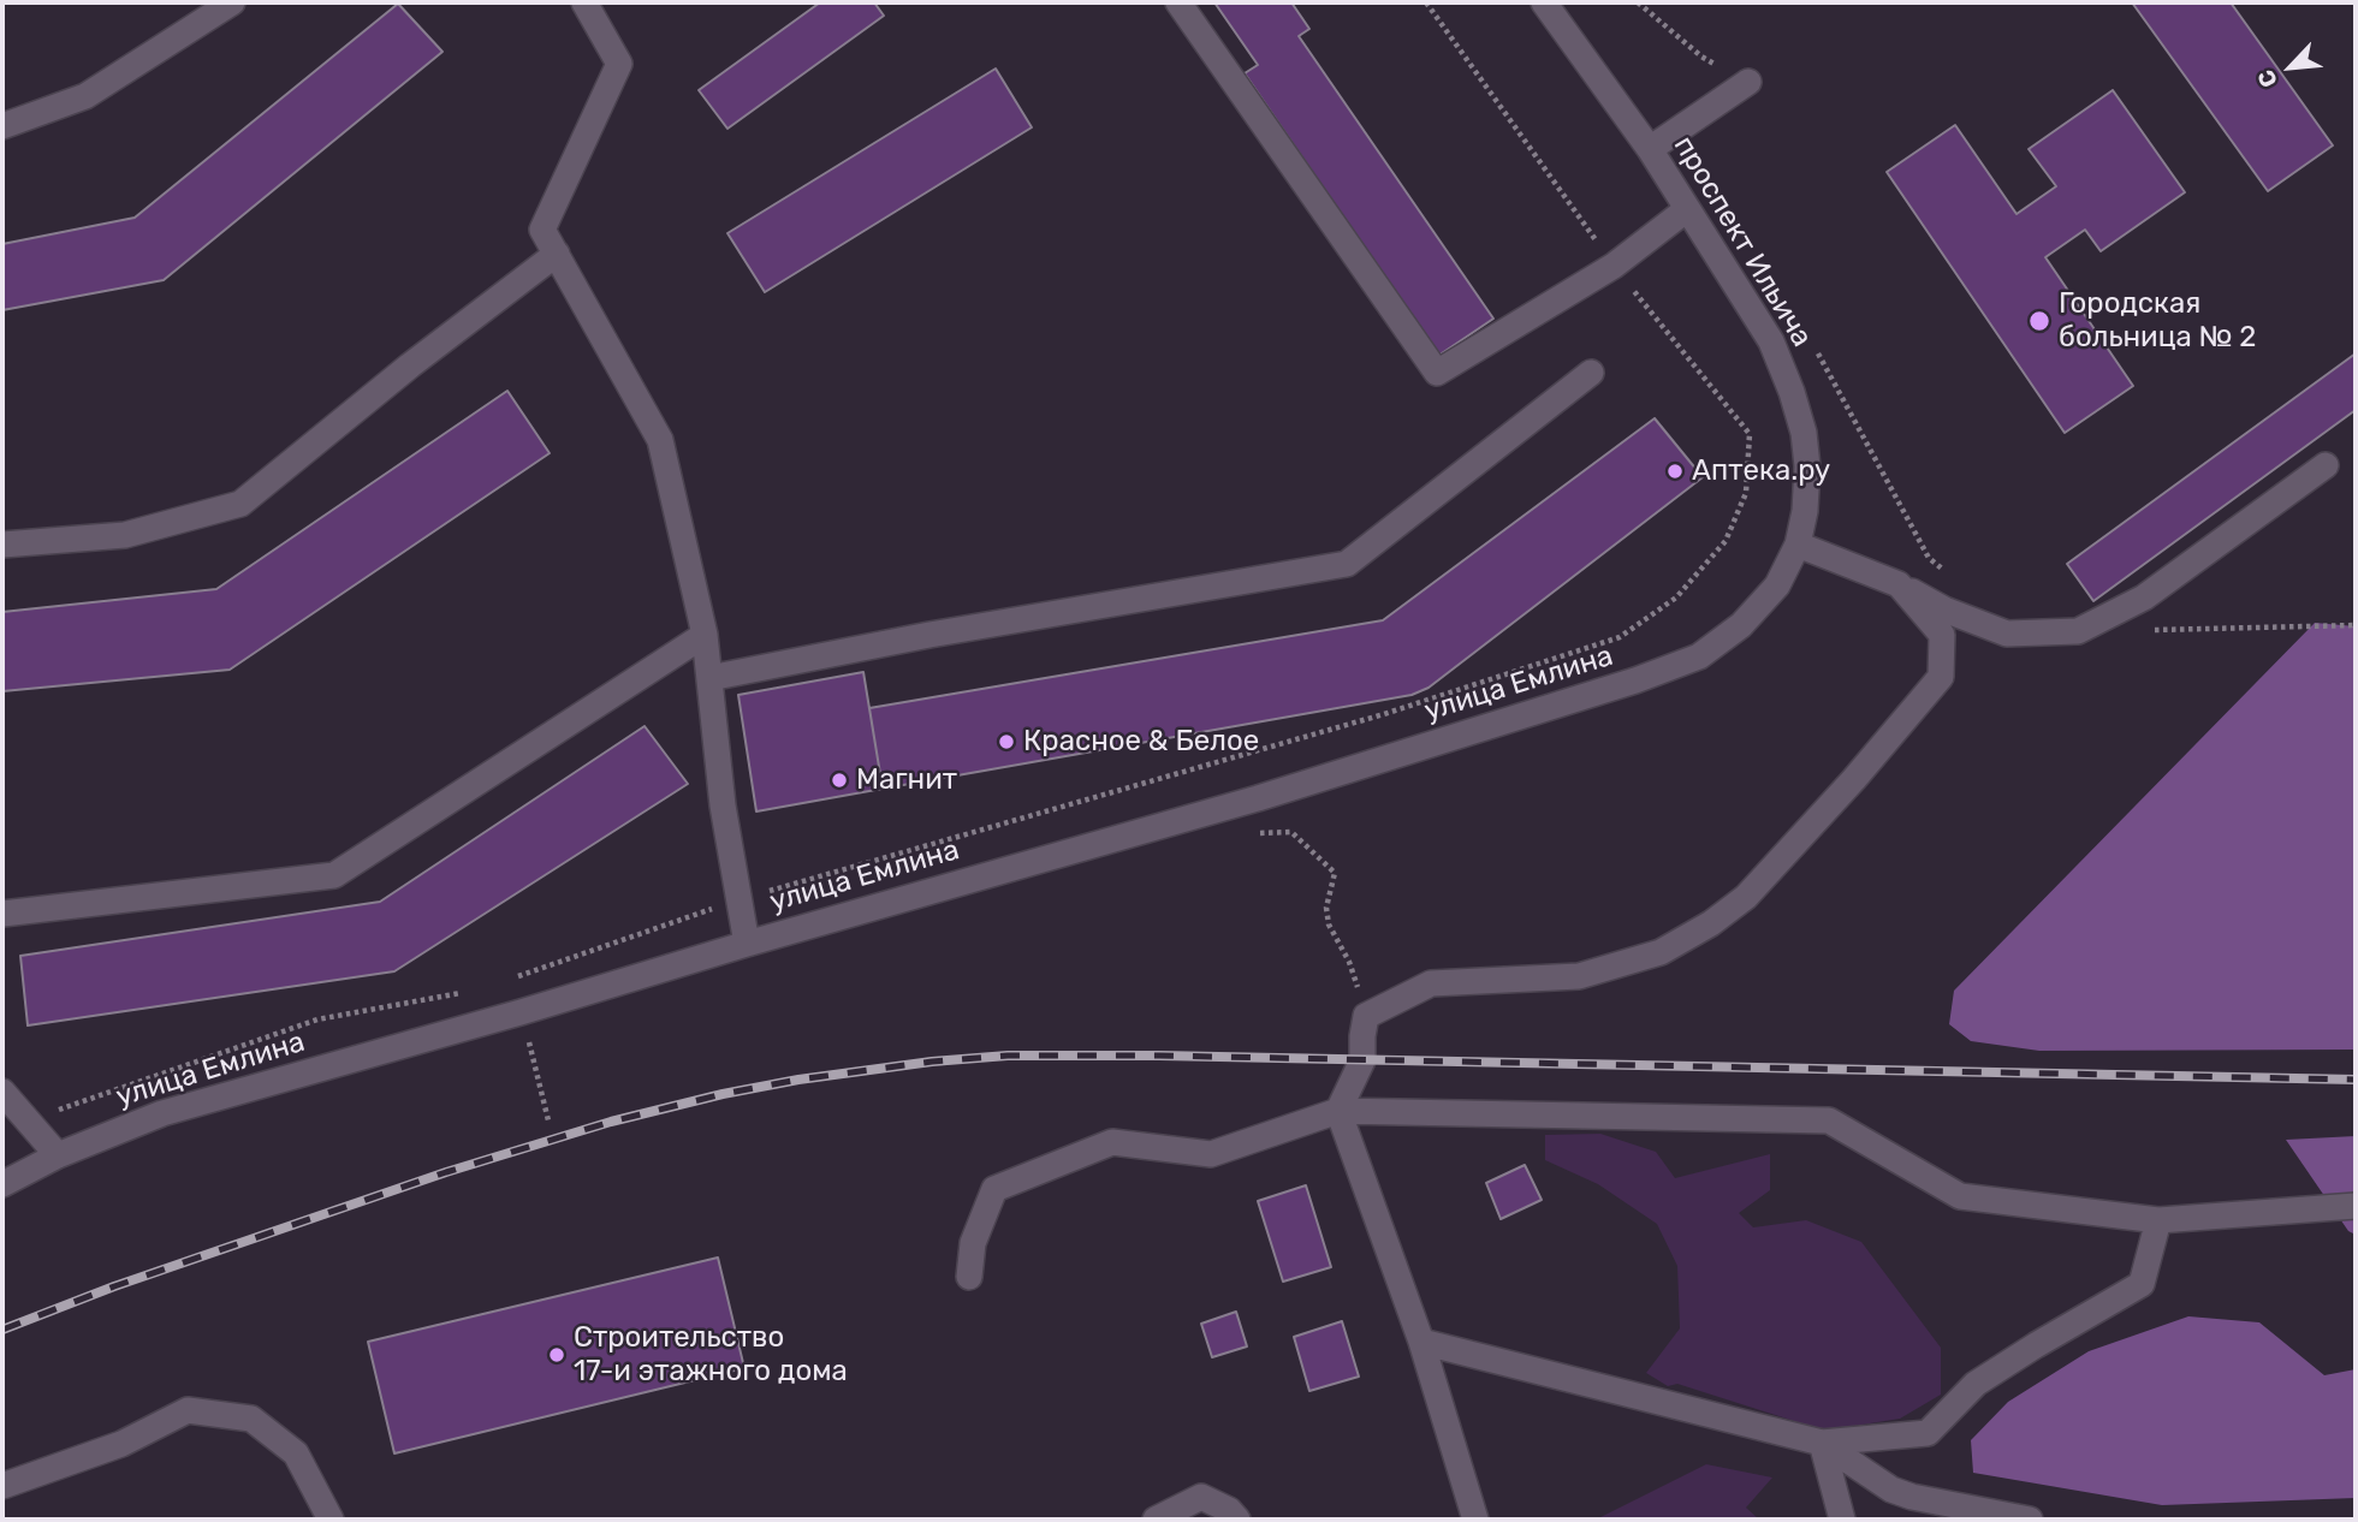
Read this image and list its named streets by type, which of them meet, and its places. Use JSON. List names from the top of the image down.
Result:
{
  "streets": {
    "street": ["проспект Ильича", "улица Емлина"]
  },
  "crossings": [
    ["проспект Ильича", "улица Емлина"]
  ],
  "places": [
    "Городская больница № 2",
    "Аптека.ру",
    "Красное & Белое",
    "Магнит",
    "Строительство 17-и этажного дома"
  ],
  "north": "bottom left"
}
